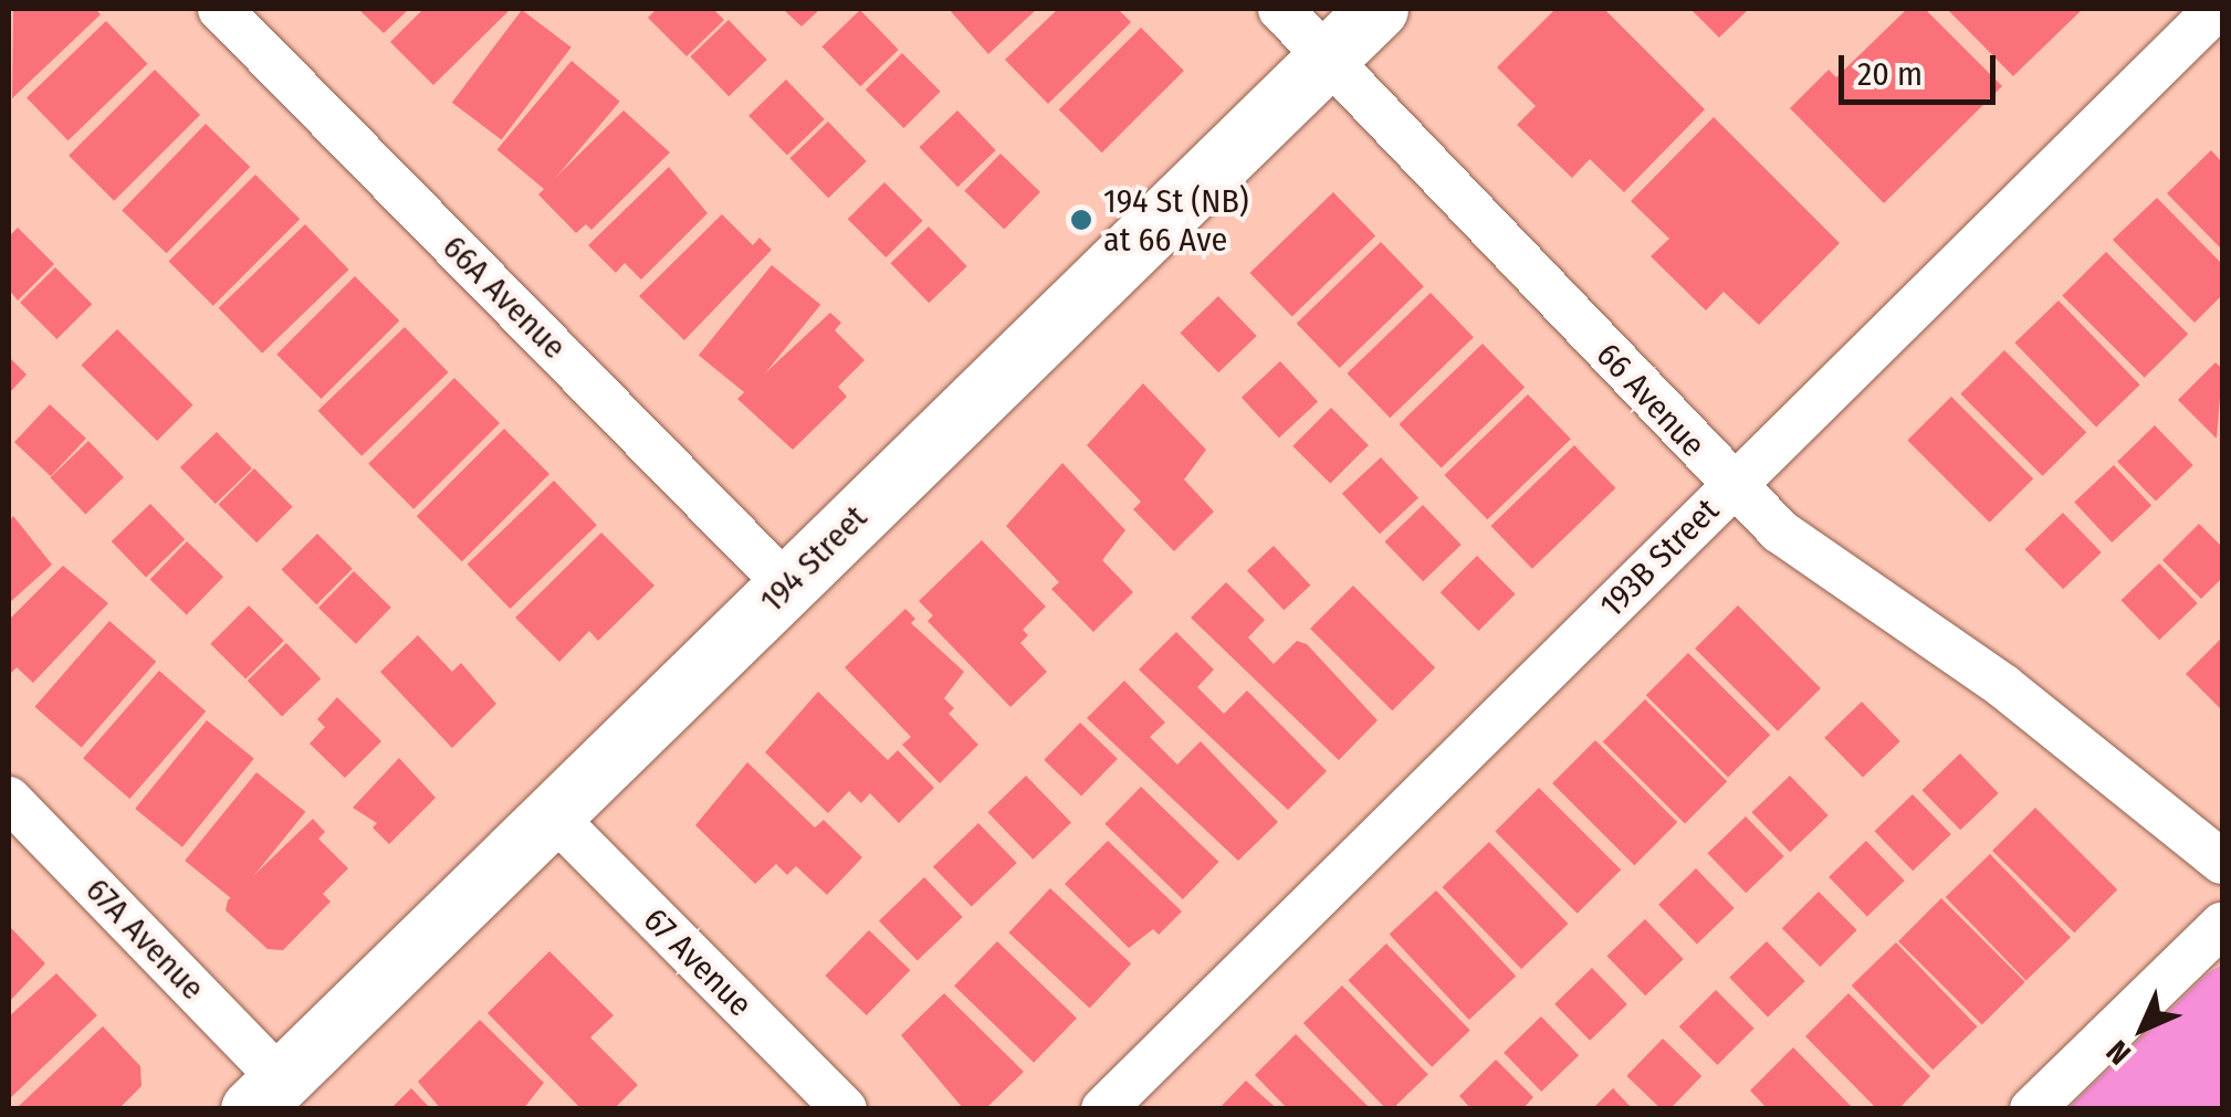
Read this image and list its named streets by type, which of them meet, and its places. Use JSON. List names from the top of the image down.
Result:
{
  "streets": {
    "street": [
      "66A Avenue",
      "66 Avenue",
      "193B Street",
      "194 Street",
      "67A Avenue",
      "67 Avenue"
    ]
  },
  "crossings": [
    ["66A Avenue", "194 Street"],
    ["66 Avenue", "193B Street"],
    ["66 Avenue", "194 Street"],
    ["194 Street", "67A Avenue"],
    ["194 Street", "67 Avenue"]
  ],
  "places": ["194 St (NB) at 66 Ave"],
  "scale_bar": "20 m",
  "north": "bottom left"
}
